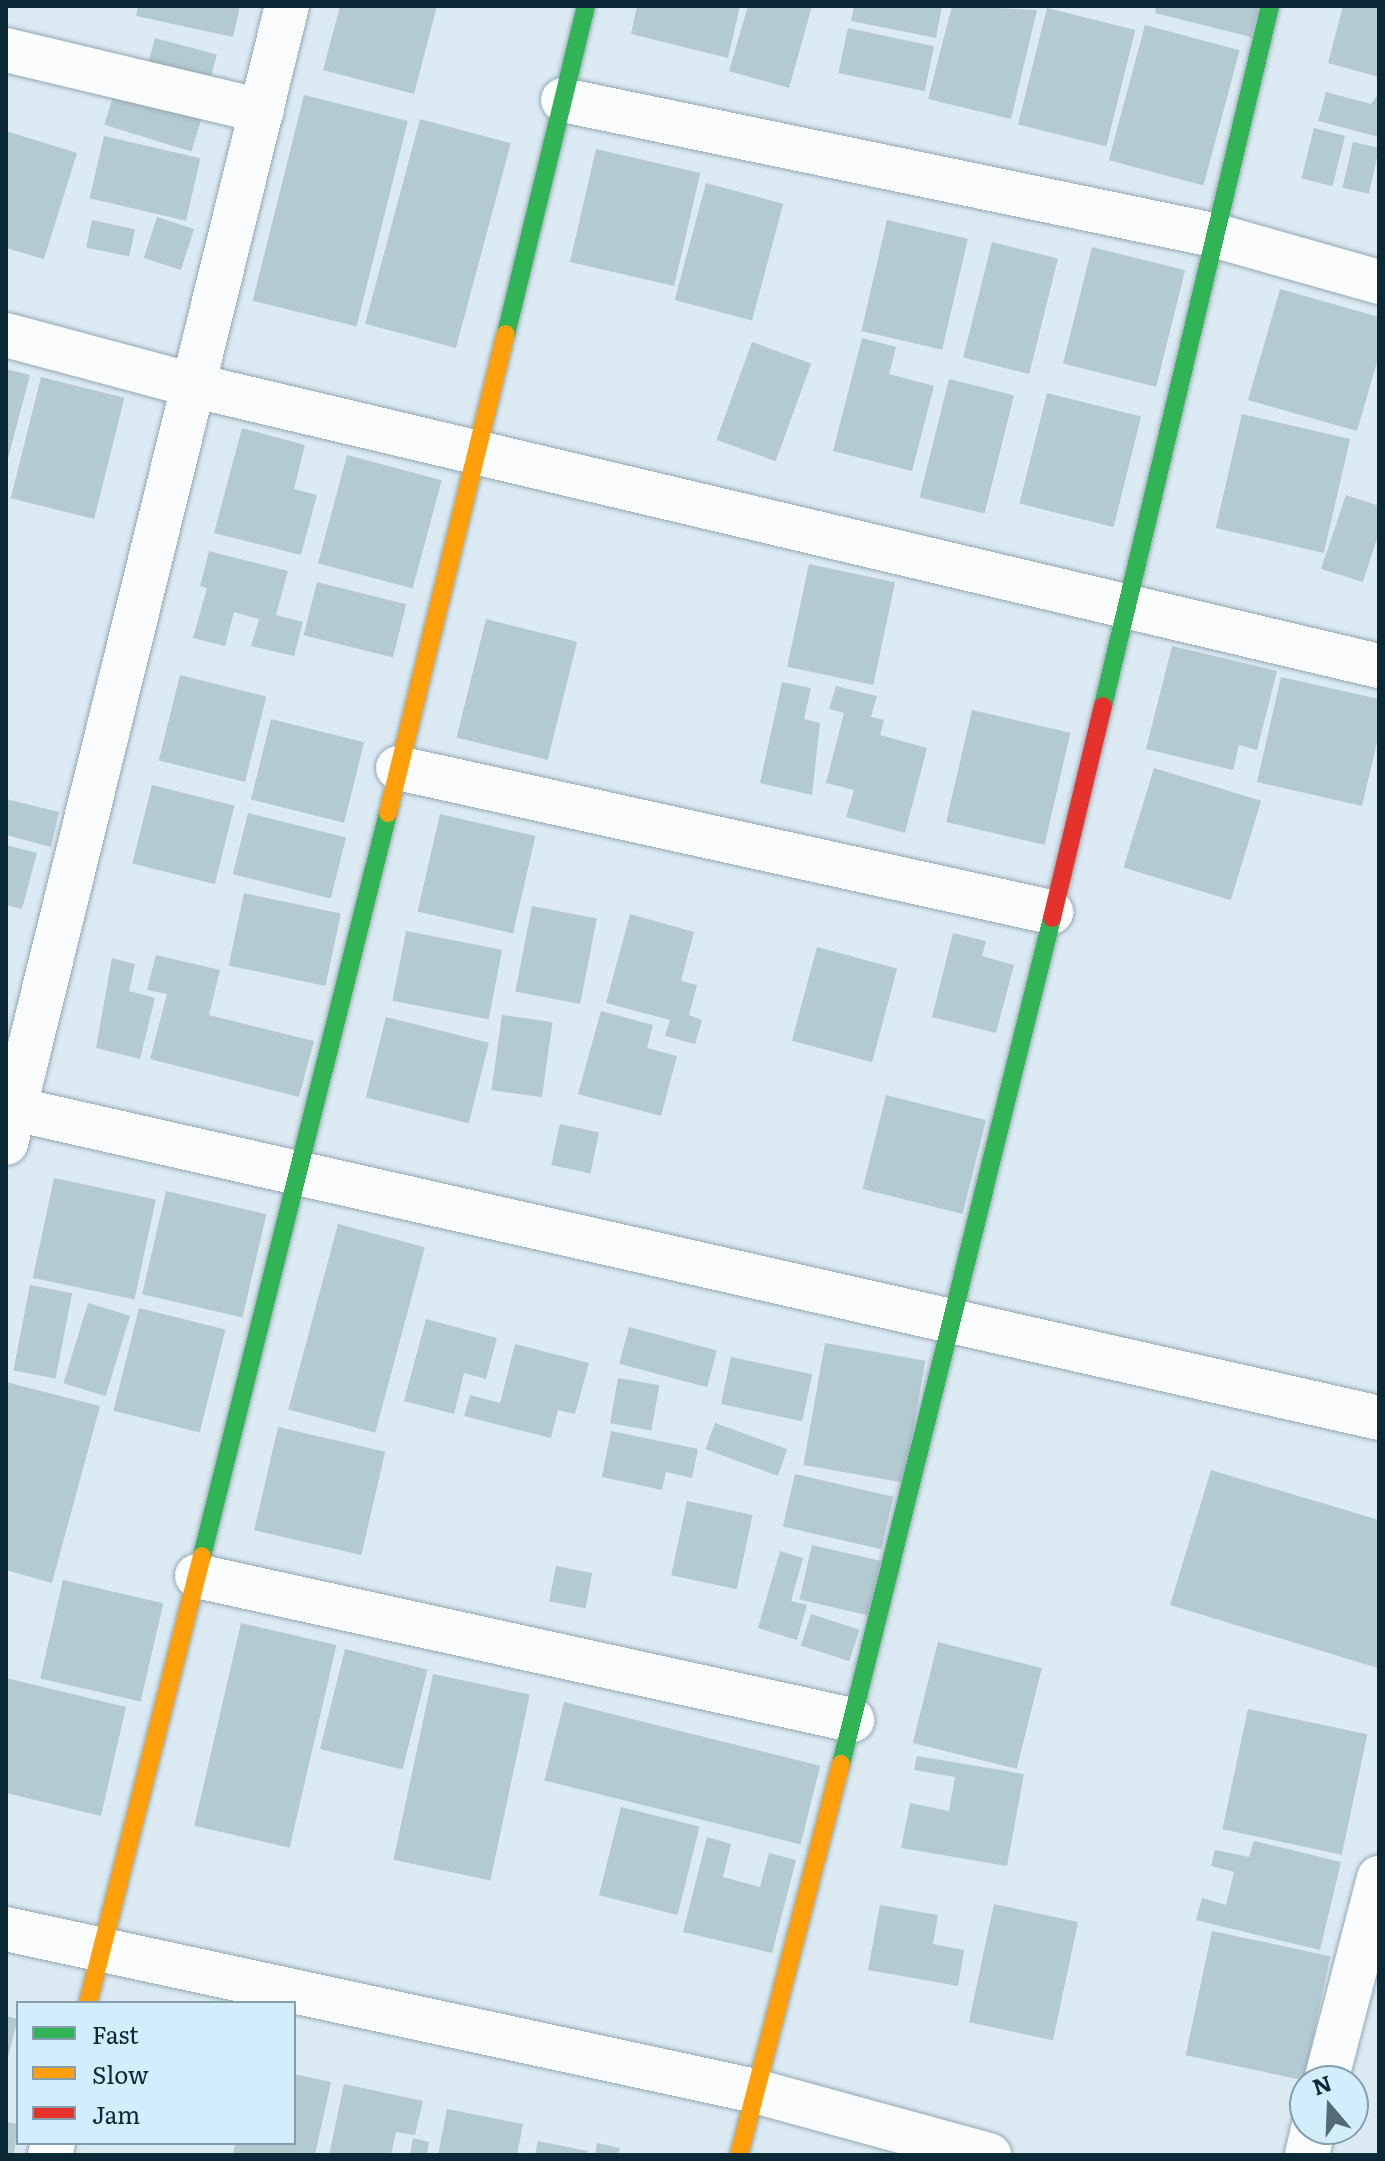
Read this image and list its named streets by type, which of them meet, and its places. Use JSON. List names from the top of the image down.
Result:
{
  "legend": ["Fast", "Slow", "Jam"],
  "north": "top"
}
